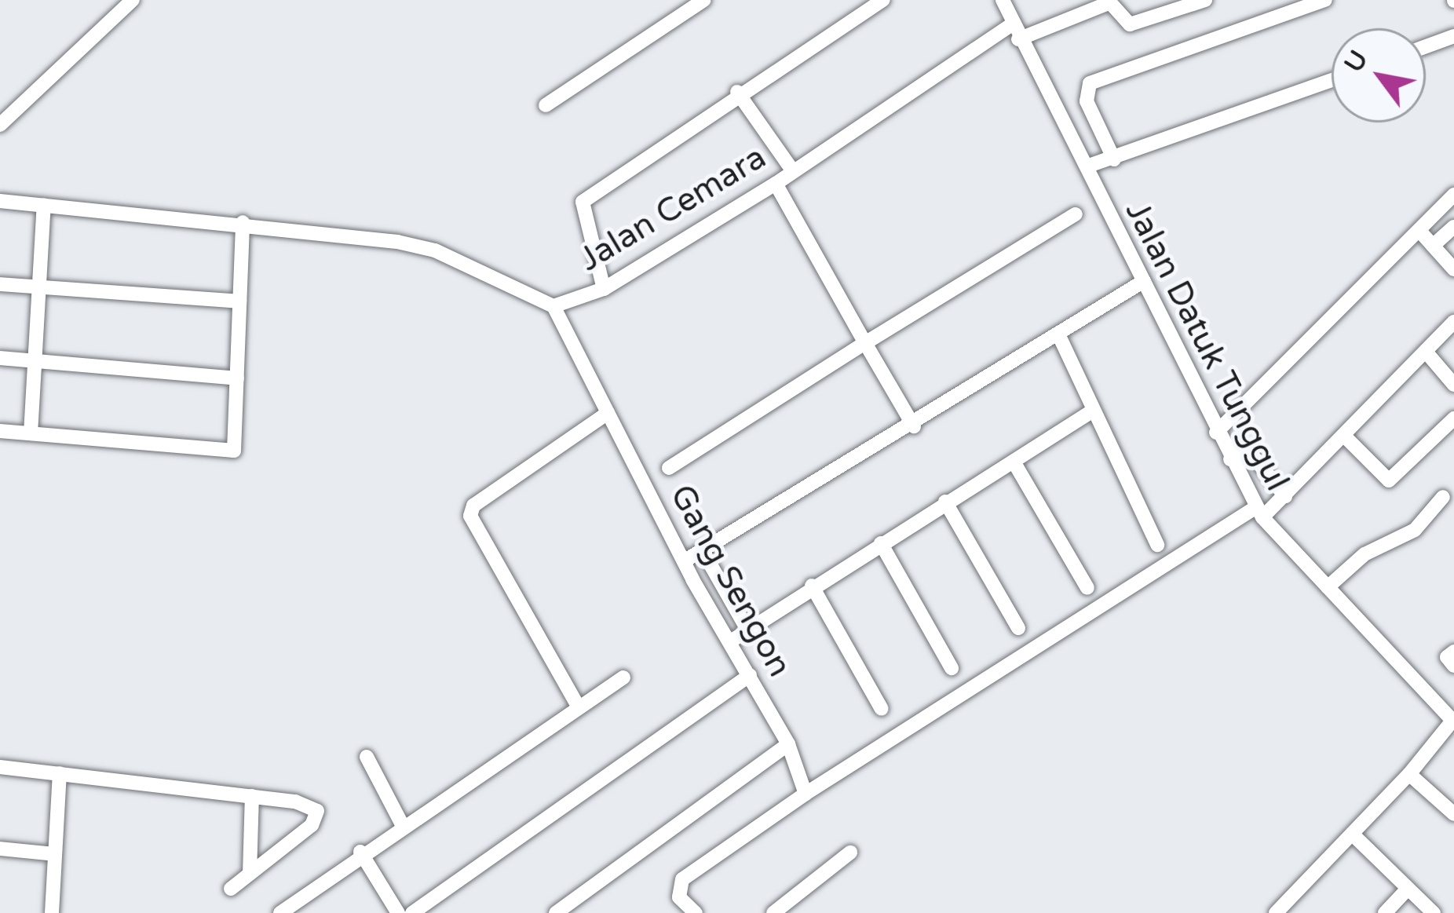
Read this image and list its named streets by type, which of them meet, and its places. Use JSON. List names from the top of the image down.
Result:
{
  "streets": {
    "street": ["Jalan Cemara", "Jalan Datuk Tunggul", "Gang Sengon"]
  },
  "crossings": [
    ["Jalan Cemara", "Jalan Datuk Tunggul"],
    ["Jalan Cemara", "Gang Sengon"]
  ],
  "north": "top left"
}
